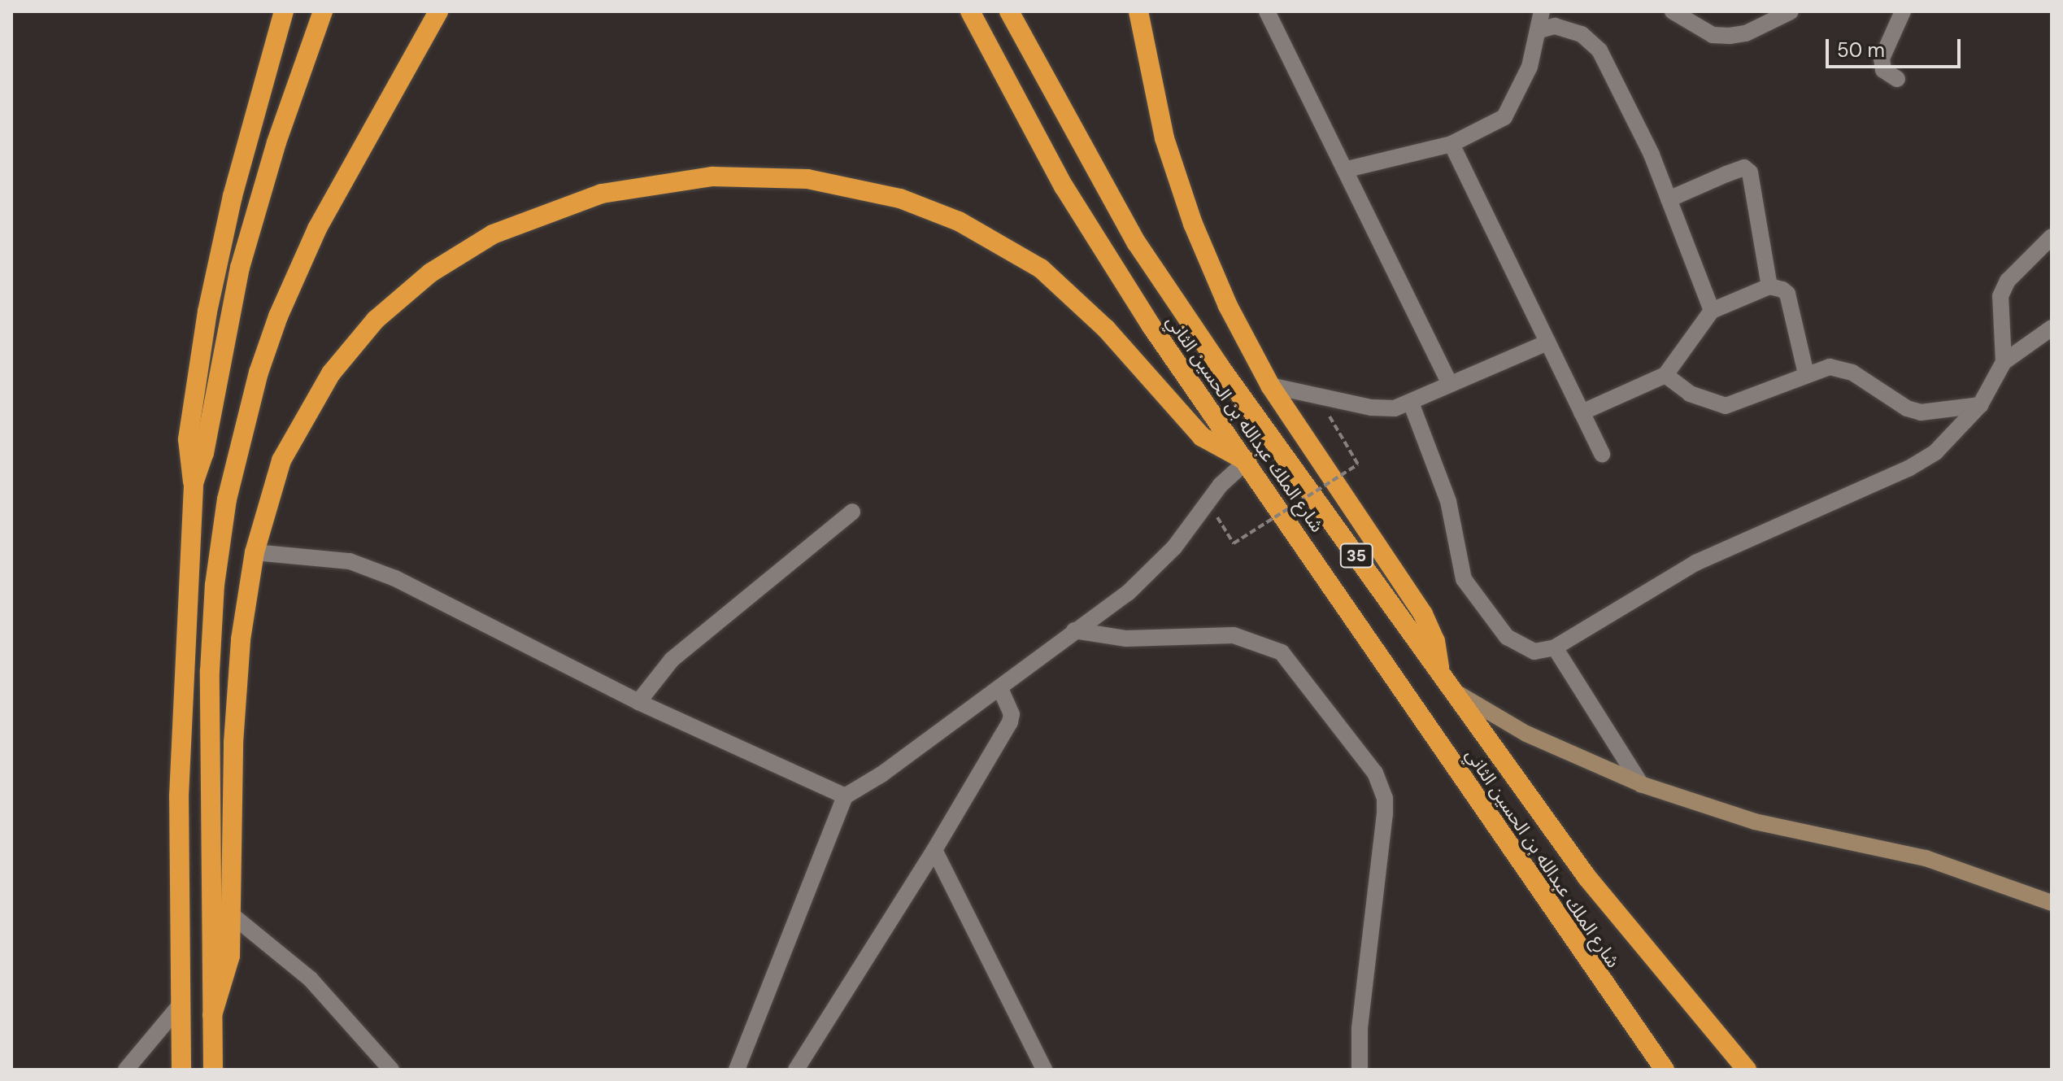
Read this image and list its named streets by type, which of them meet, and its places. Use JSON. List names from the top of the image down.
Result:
{
  "streets": {
    "highway": ["شارع الملك عبدالله بن الحسين الثاني", "35"]
  },
  "scale_bar": "50 m"
}
